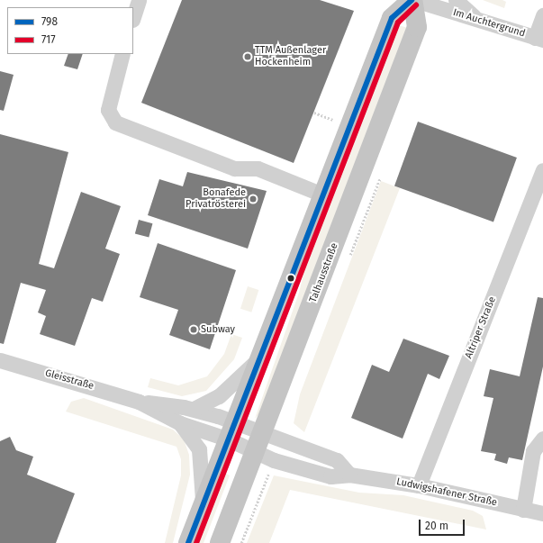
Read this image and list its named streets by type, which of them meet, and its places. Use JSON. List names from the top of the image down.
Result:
{
  "streets": {
    "main road": ["Talhausstraße"],
    "street": [
      "Im Auchtergrund",
      "Altriper Straße",
      "Gleisstraße",
      "Ludwigshafener Straße"
    ]
  },
  "crossings": [
    ["Im Auchtergrund", "Talhausstraße"],
    ["Talhausstraße", "Ludwigshafener Straße"],
    ["Altriper Straße", "Ludwigshafener Straße"],
    ["Gleisstraße", "Ludwigshafener Straße"]
  ],
  "places": ["TTM Außenlager Hockenheim", "Bonafede Privatrösterei", "Subway"],
  "lines": ["transit line 798", "transit line 717"],
  "legend": ["798", "717"],
  "scale_bar": "20 m"
}
